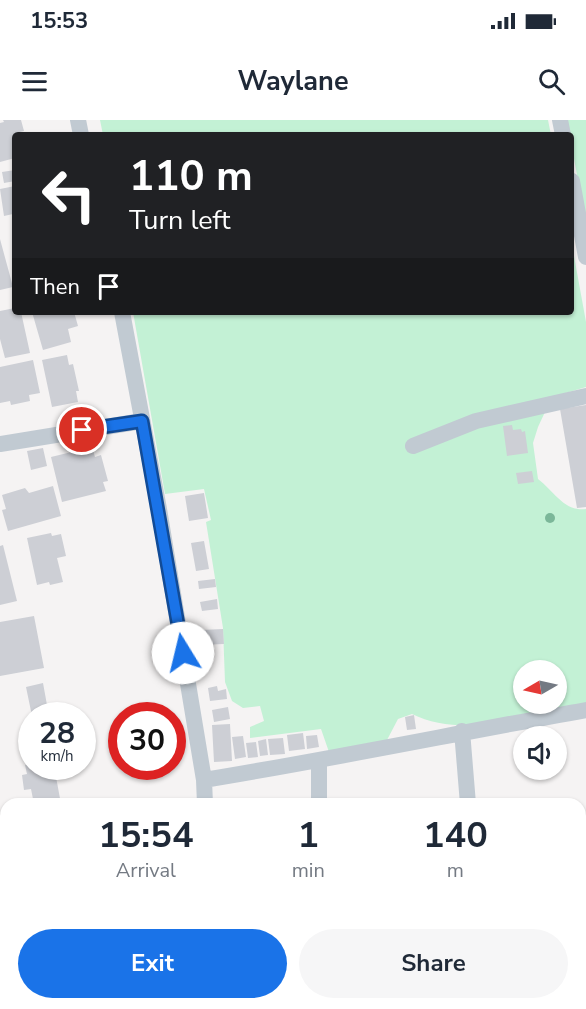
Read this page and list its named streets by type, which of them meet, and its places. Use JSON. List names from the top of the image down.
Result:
{
  "north": "left",
  "page": {
    "status": "15:53",
    "header": "Waylane",
    "turn": ["110 m", "Turn left"],
    "then": "Then",
    "speed": "28 km/h",
    "limit": "30",
    "eta": [
      "15:54",
      "Arrival",
      "1",
      "min",
      "140",
      "m"
    ],
    "buttons": ["Exit", "Share"]
  }
}
